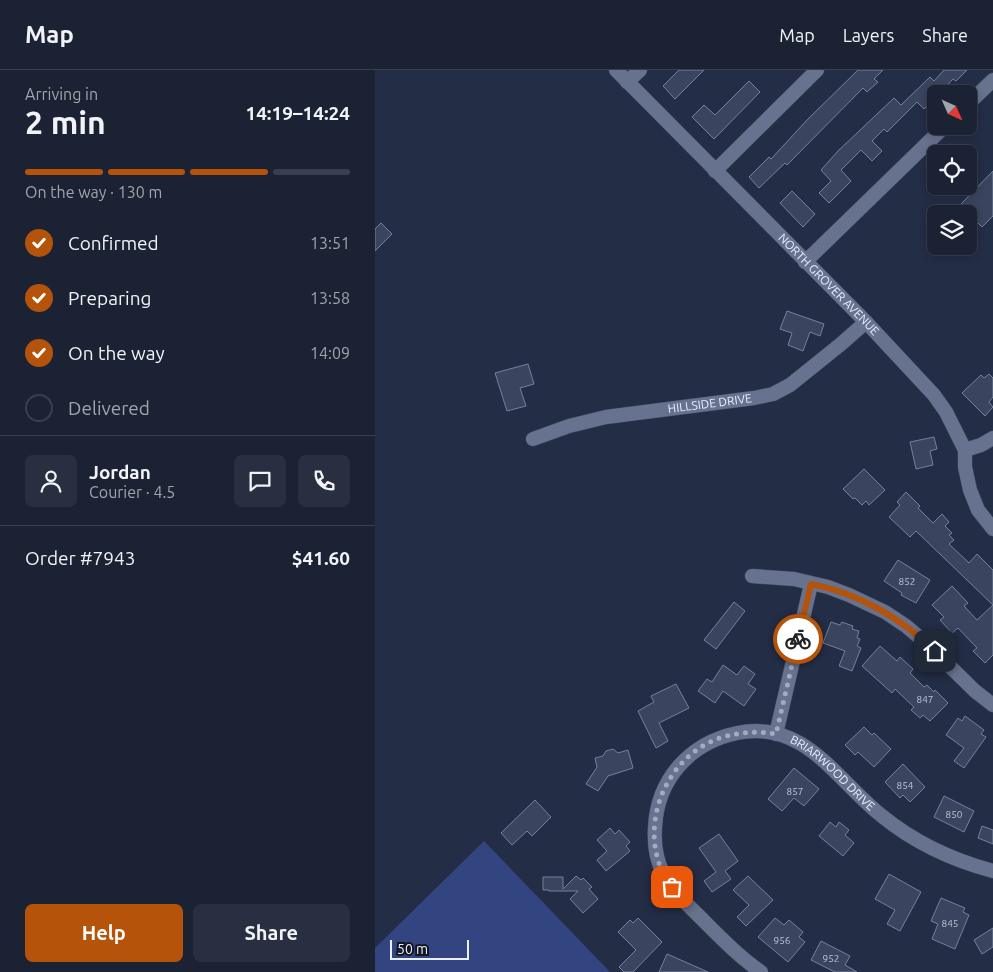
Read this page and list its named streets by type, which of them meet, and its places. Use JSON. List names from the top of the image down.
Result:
{
  "streets": {
    "street": ["NORTH GROVER AVENUE", "HILLSIDE DRIVE", "BRIARWOOD DRIVE"]
  },
  "crossings": [
    ["NORTH GROVER AVENUE", "HILLSIDE DRIVE"]
  ],
  "house_numbers": [
    "852",
    "847",
    "854",
    "857",
    "850",
    "845",
    "956",
    "952"
  ],
  "scale_bar": "50 m",
  "north": "bottom right",
  "page": {
    "header": "Map",
    "nav": ["Map", "Layers", "Share"],
    "heading": ["2 min", "Arriving in", "14:19–14:24"],
    "panel": [
      "Jordan",
      "Courier · 4.5",
      "Order #7943",
      "$41.60"
    ],
    "bar": "On the way · 130 m",
    "list": [
      ["Confirmed", "13:51"],
      ["Preparing", "13:58"],
      ["On the way", "14:09"],
      "Delivered"
    ],
    "buttons": ["Help", "Share"],
    "scale": "50 m"
  }
}
